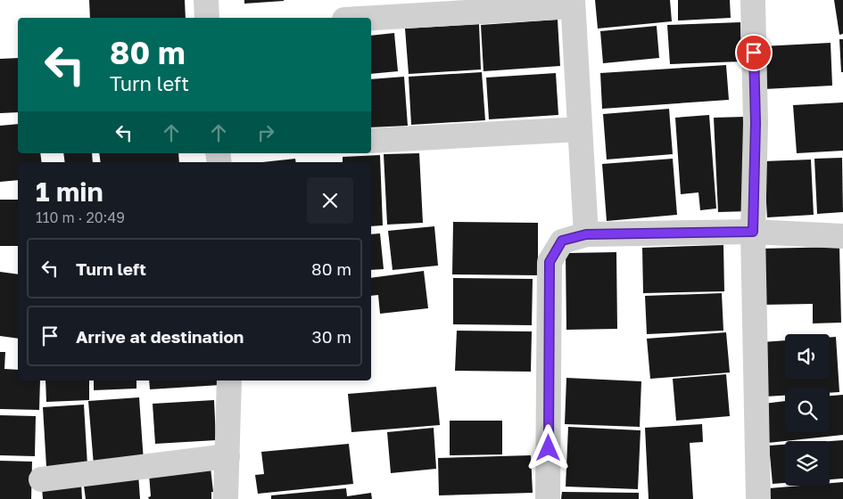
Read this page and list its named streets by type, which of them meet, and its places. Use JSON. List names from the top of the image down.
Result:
{
  "page": {
    "turn": ["80 m", "Turn left"],
    "heading": ["1 min", "110 m · 20:49"],
    "list": [
      {
        "name": "Turn left",
        "value": "80 m"
      },
      {
        "name": "Arrive at destination",
        "value": "30 m"
      }
    ]
  }
}
